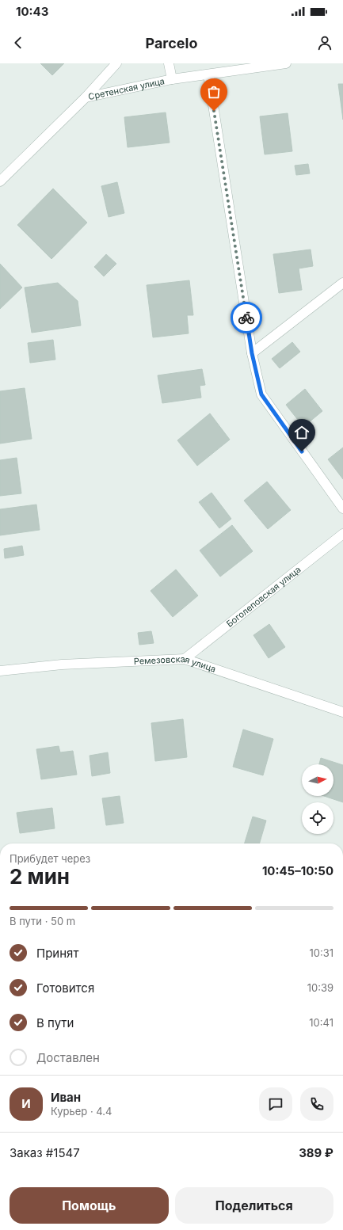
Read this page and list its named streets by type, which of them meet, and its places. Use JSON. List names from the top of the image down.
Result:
{
  "streets": {
    "street": ["Сретенская улица", "Боголеповская улица", "Ремезовская улица"]
  },
  "crossings": [
    ["Боголеповская улица", "Ремезовская улица"]
  ],
  "north": "right",
  "page": {
    "status": "10:43",
    "header": "Parcelo",
    "heading": ["2 мин", "Прибудет через", "10:45–10:50"],
    "panel": [
      "Иван",
      "Курьер · 4.4",
      "Заказ #1547",
      "389 ₽"
    ],
    "bar": "В пути · 50 m",
    "list": [
      ["Принят", "10:31"],
      ["Готовится", "10:39"],
      ["В пути", "10:41"],
      "Доставлен"
    ],
    "round": "И",
    "buttons": ["Помощь", "Поделиться"]
  }
}
